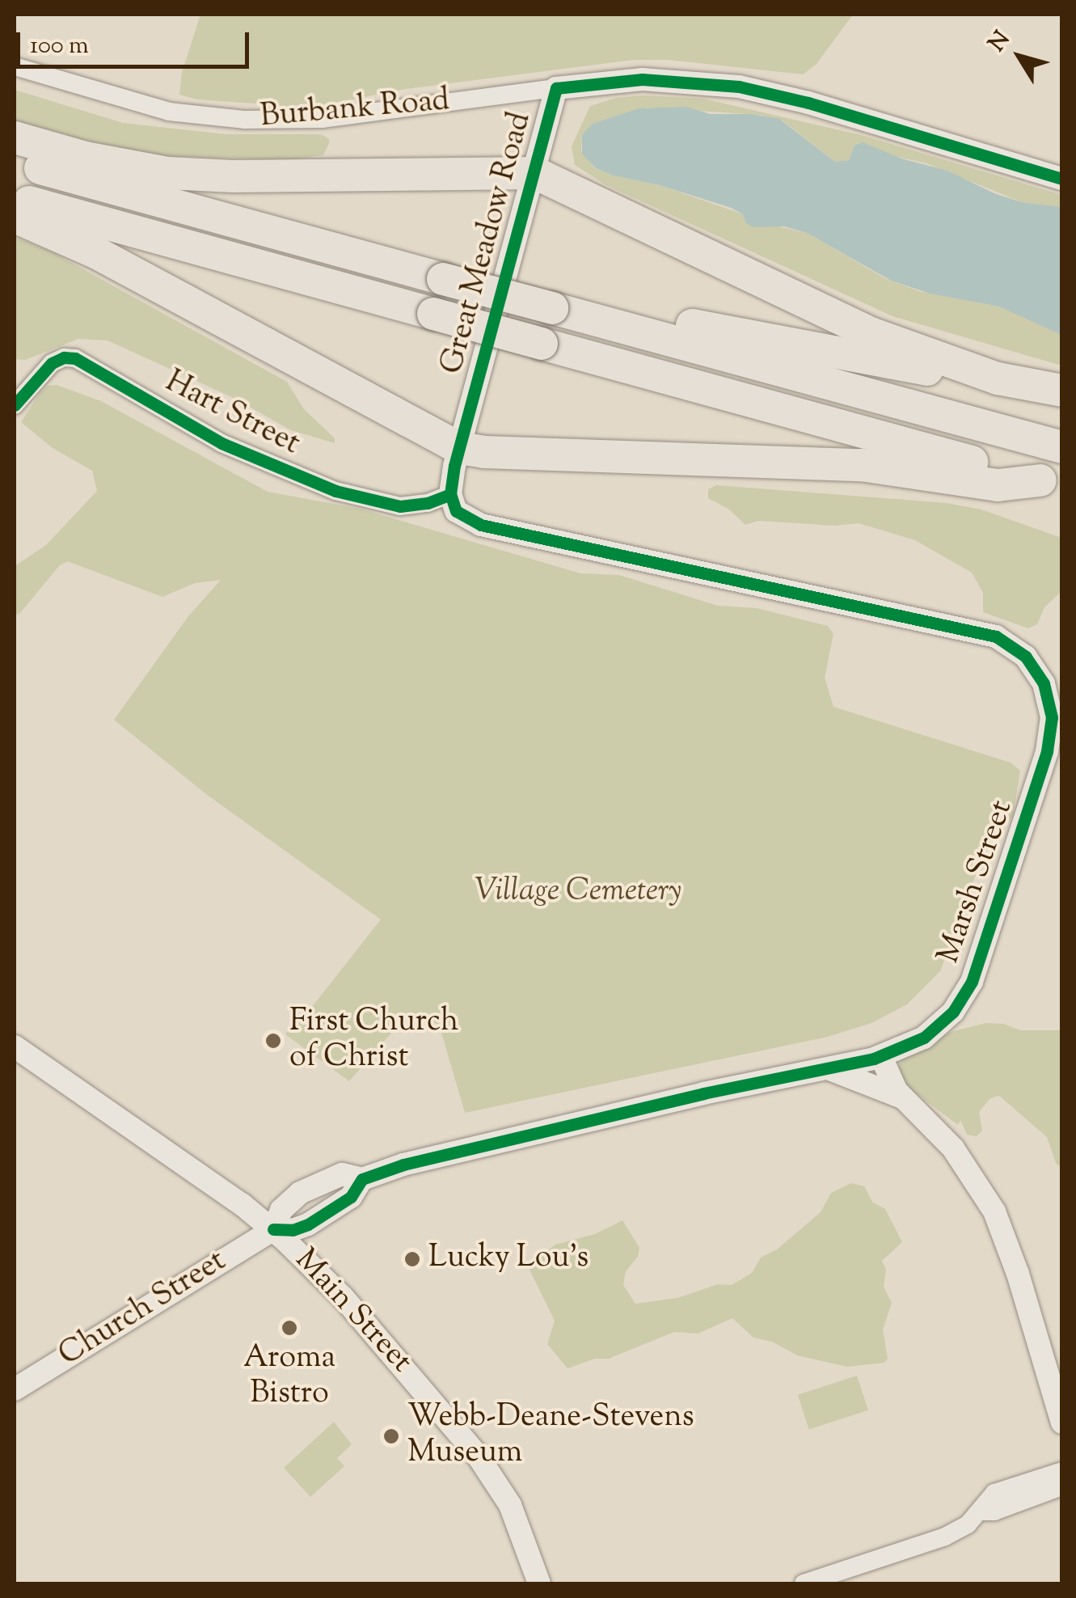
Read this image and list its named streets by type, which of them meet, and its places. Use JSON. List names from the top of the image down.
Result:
{
  "streets": {
    "street": [
      "Burbank Road",
      "Great Meadow Road",
      "Hart Street",
      "Marsh Street",
      "Church Street",
      "Main Street"
    ]
  },
  "crossings": [
    ["Burbank Road", "Great Meadow Road"],
    ["Great Meadow Road", "Hart Street"],
    ["Great Meadow Road", "Marsh Street"],
    ["Hart Street", "Marsh Street"],
    ["Marsh Street", "Church Street"],
    ["Marsh Street", "Main Street"],
    ["Church Street", "Main Street"]
  ],
  "parks": ["Village Cemetery"],
  "places": [
    "First Church of Christ",
    "Lucky Lou's",
    "Aroma Bistro",
    "Webb-Deane-Stevens Museum"
  ],
  "scale_bar": "100 m",
  "north": "top left"
}
